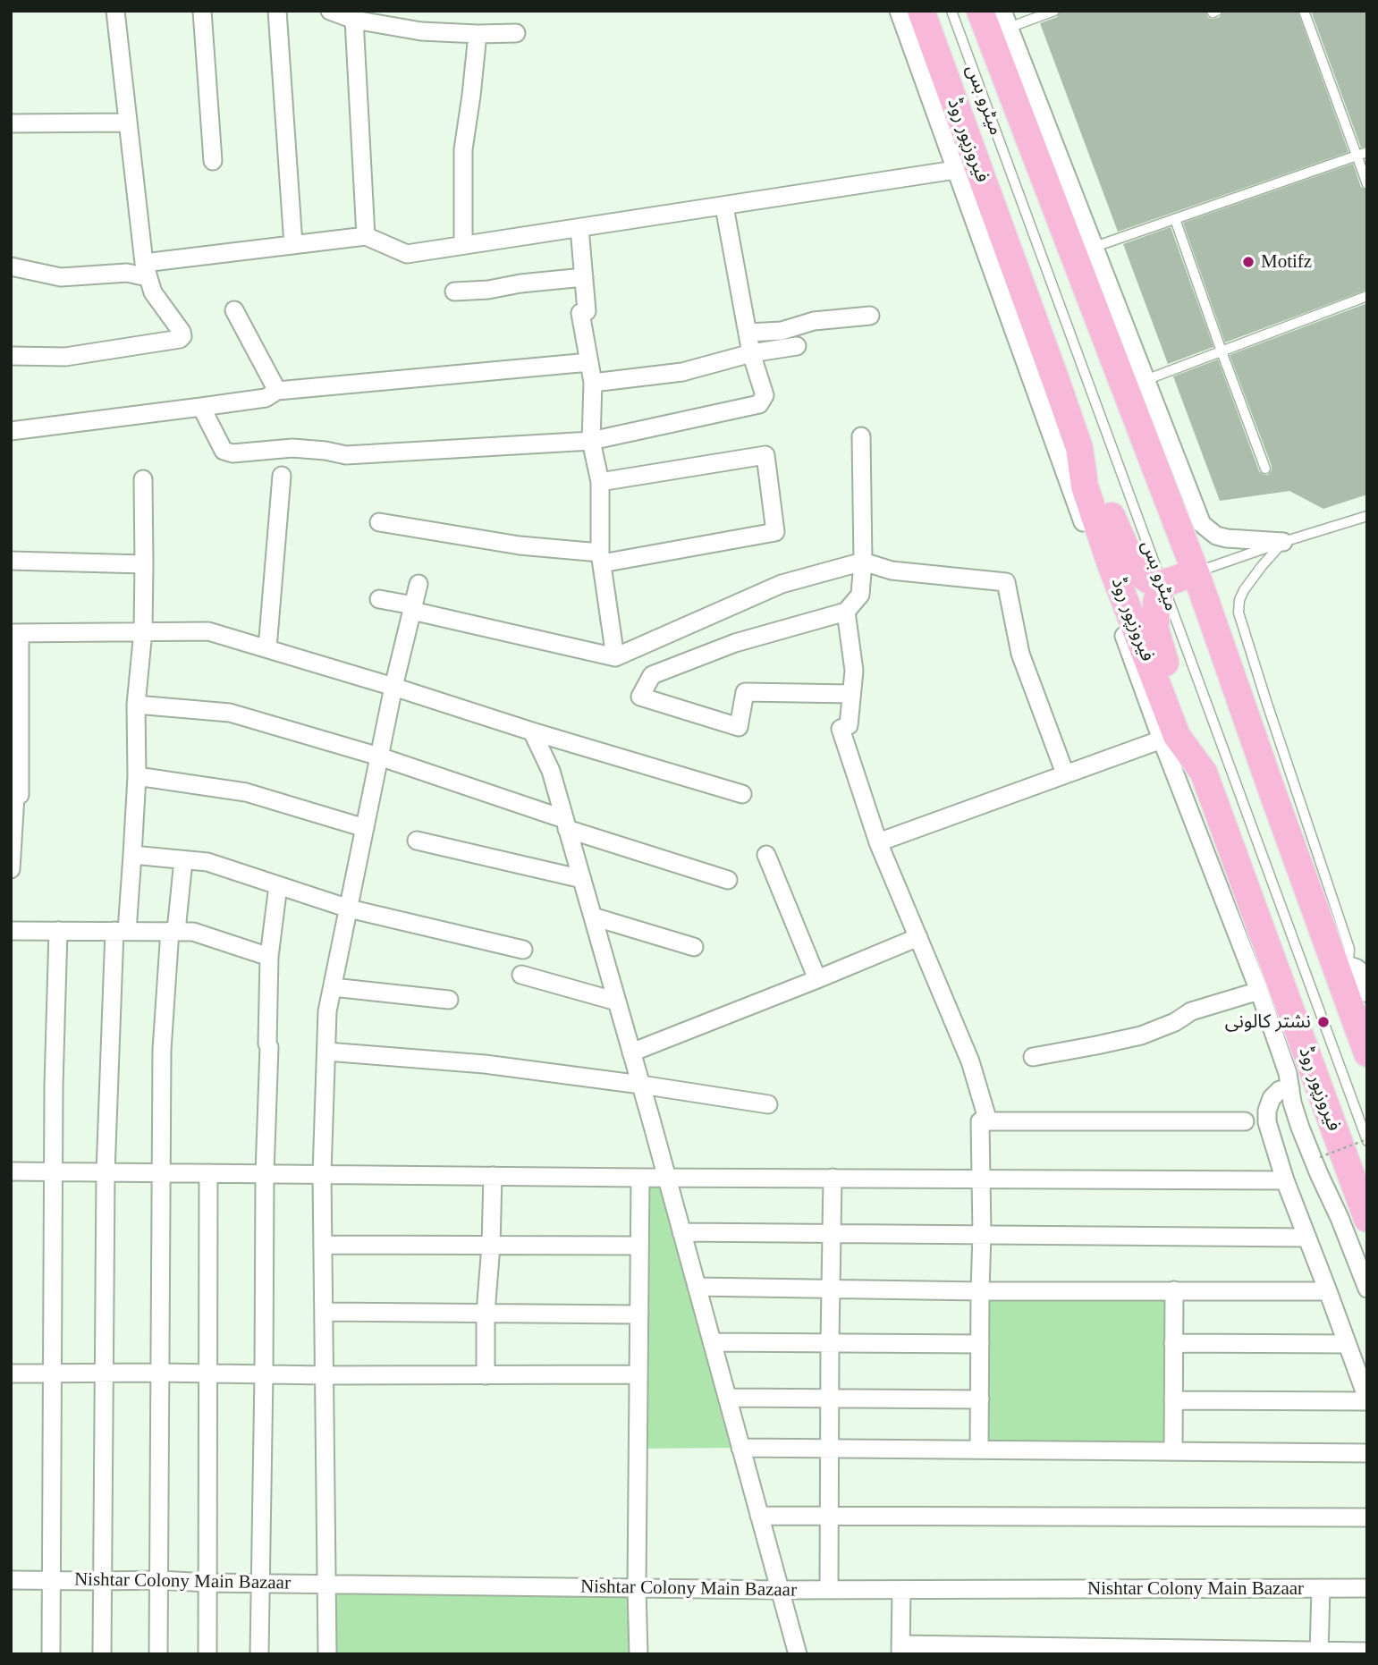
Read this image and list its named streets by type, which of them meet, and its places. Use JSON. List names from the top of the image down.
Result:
{
  "streets": {
    "main road": ["فیروزپور روڈ"],
    "street": ["Nishtar Colony Main Bazaar"],
    "lane": ["میٹرو بس"]
  },
  "places": ["Motifz", "نشتر کالونی"]
}
